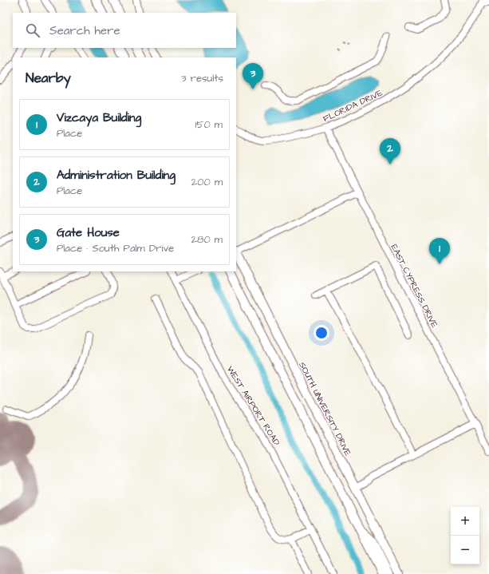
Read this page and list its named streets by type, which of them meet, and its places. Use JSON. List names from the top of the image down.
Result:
{
  "streets": {
    "main road": ["SOUTH UNIVERSITY DRIVE"],
    "street": ["FLORIDA DRIVE", "EAST CYPRESS DRIVE", "WEST AIRPORT ROAD"]
  },
  "crossings": [
    ["FLORIDA DRIVE", "EAST CYPRESS DRIVE"]
  ],
  "page": {
    "search": "Search here",
    "heading": ["Nearby", "3 results"],
    "pins": ["3", "2", "1"],
    "list": [
      {
        "mark": "1",
        "name": "Vizcaya Building",
        "note": "Place",
        "value": "150 m"
      },
      {
        "mark": "2",
        "name": "Administration Building",
        "note": "Place",
        "value": "200 m"
      },
      {
        "mark": "3",
        "name": "Gate House",
        "note": "Place · South Palm Drive",
        "value": "280 m"
      }
    ],
    "map_buttons": ["+", "−"]
  }
}
